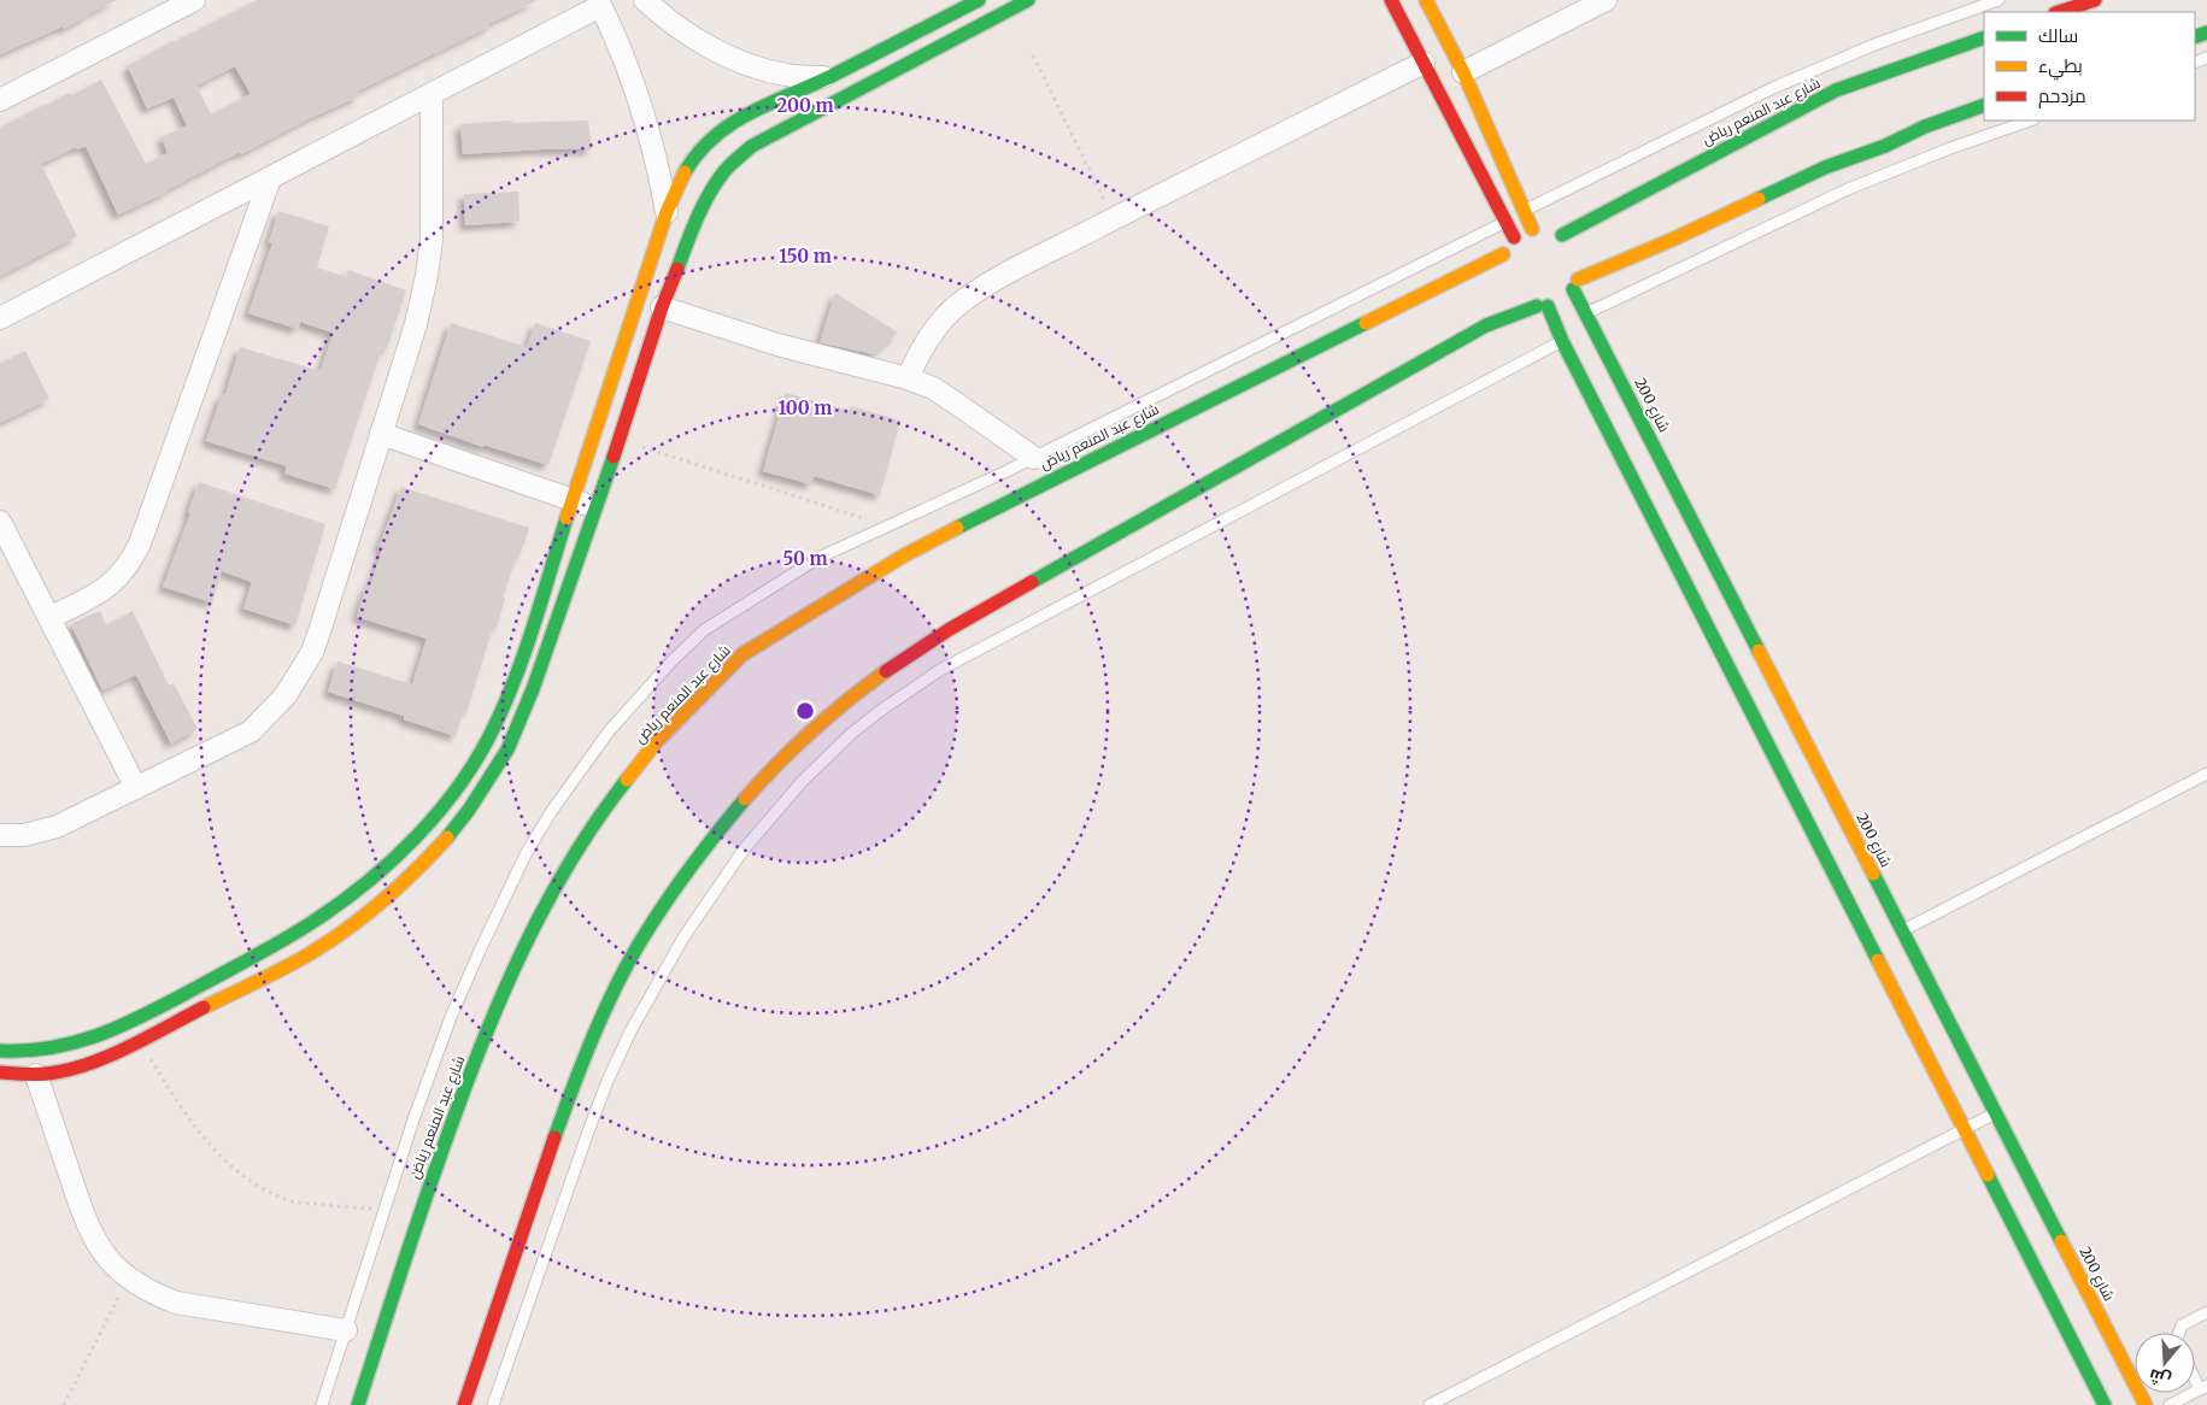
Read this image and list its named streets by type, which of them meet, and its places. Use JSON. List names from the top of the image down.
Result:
{
  "streets": {
    "street": ["شارع عبد المنعم رياض", "شارع 200"]
  },
  "legend": ["سالك", "بطيء", "مزدحم"],
  "north": "bottom",
  "rings": [
    "200 m",
    "150 m",
    "100 m",
    "50 m"
  ]
}
